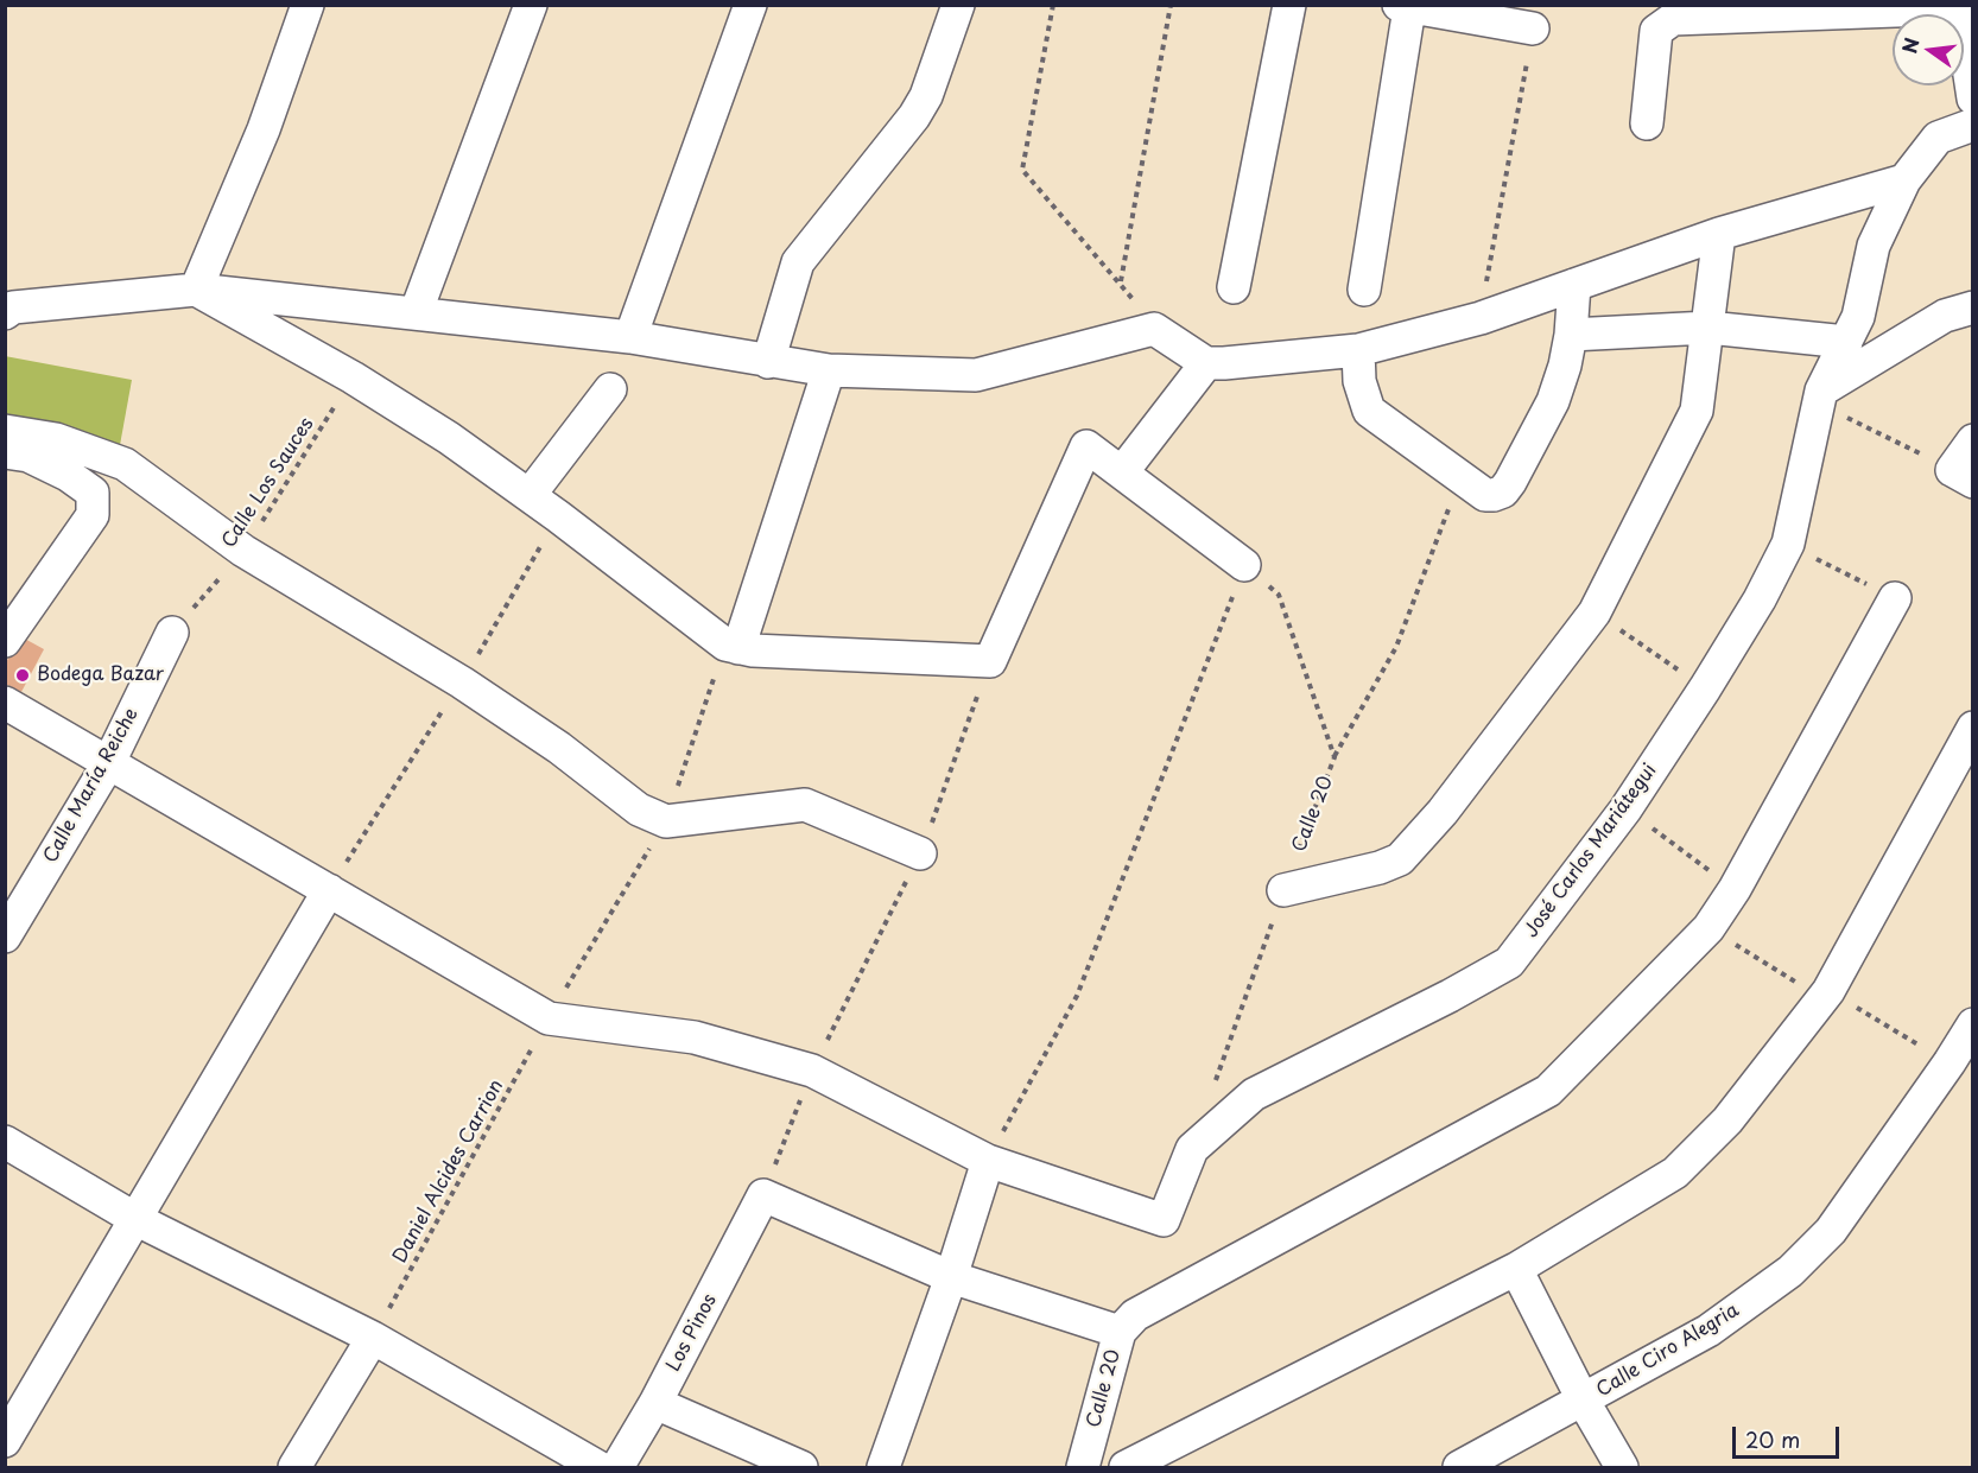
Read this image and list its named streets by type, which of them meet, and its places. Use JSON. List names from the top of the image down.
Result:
{
  "streets": {
    "street": [
      "Calle María Reiche",
      "Calle 20",
      "José Carlos Mariátegui",
      "Los Pinos",
      "Calle Ciro Alegria"
    ],
    "path": ["Calle Los Sauces", "Daniel Alcides Carrion"]
  },
  "crossings": [
    ["Calle Los Sauces", "Calle María Reiche"]
  ],
  "places": ["Bodega Bazar"],
  "scale_bar": "20 m",
  "north": "left"
}
